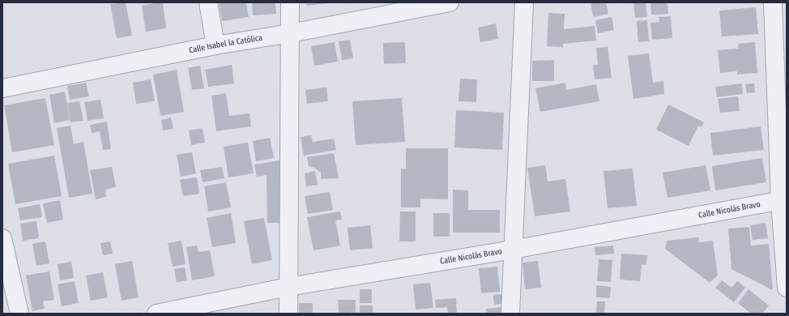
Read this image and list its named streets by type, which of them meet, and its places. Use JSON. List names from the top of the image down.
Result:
{
  "streets": {
    "street": ["Calle Isabel la Católica", "Calle Nicolás Bravo"]
  }
}
